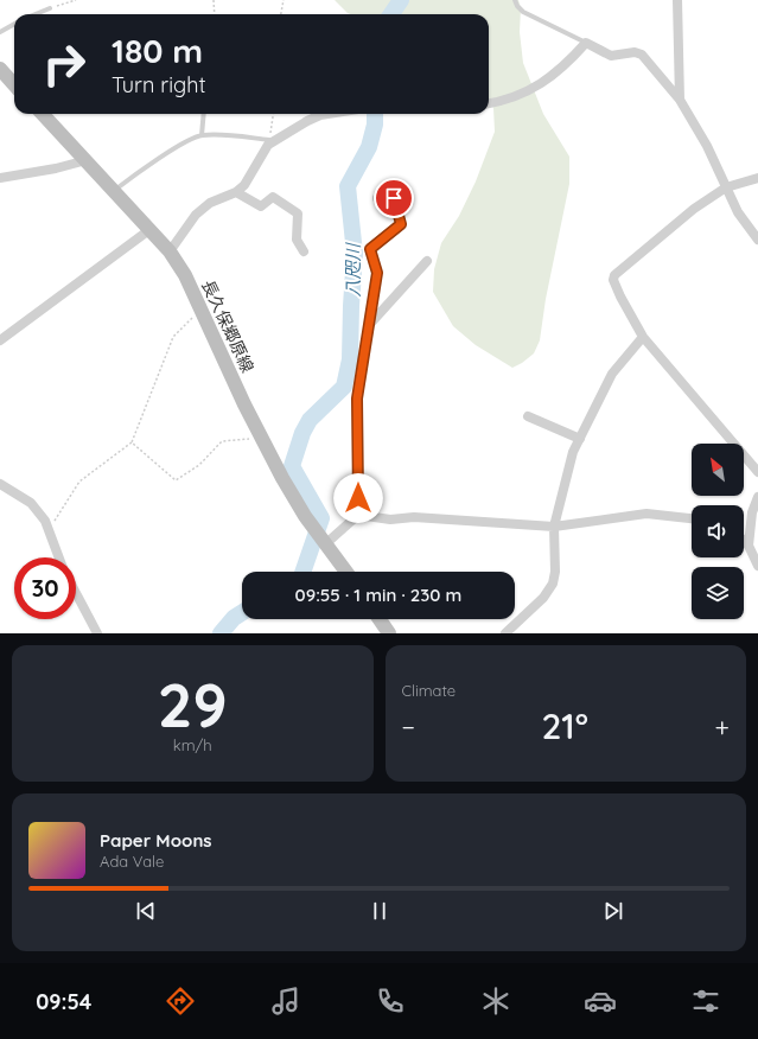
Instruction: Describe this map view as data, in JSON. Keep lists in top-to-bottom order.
{
  "streets": {
    "main road": ["長久保郷原線"]
  },
  "water": ["八咫川"],
  "north": "top left",
  "page": {
    "turn": ["180 m", "Turn right"],
    "limit": "30",
    "trip": "09:55 · 1 min · 230 m",
    "tile": [
      ["29", "km/h"],
      "Climate"
    ],
    "heat": ["−", "21°", "+"],
    "song": ["Paper Moons", "Ada Vale"],
    "tabs": "09:54"
  }
}
